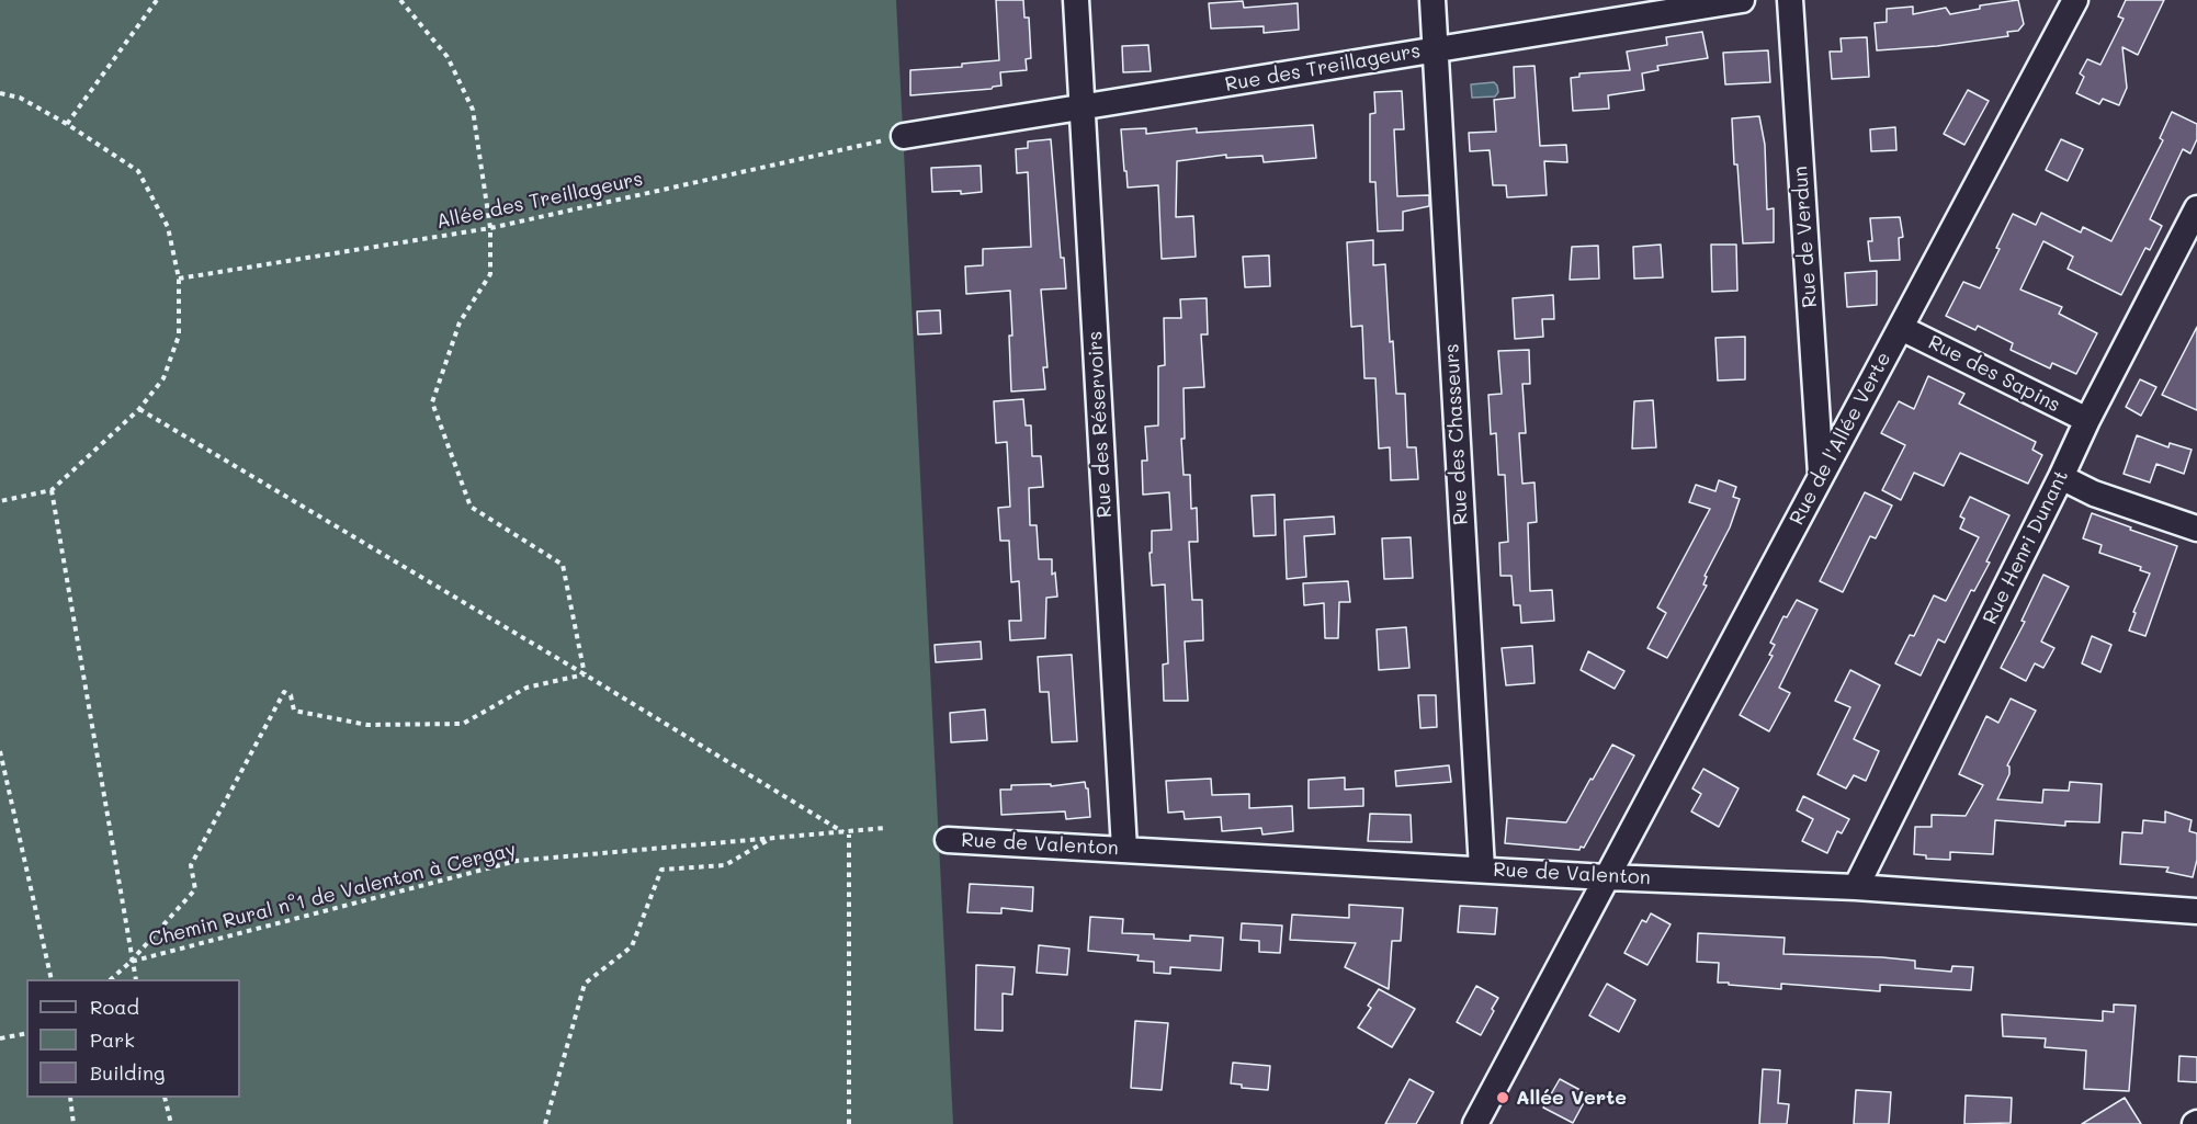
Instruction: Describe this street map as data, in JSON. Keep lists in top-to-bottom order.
{
  "streets": {
    "street": [
      "Rue des Treillageurs",
      "Rue de Verdun",
      "Rue des Sapins",
      "Rue des Réservoirs",
      "Rue des Chasseurs",
      "Rue de l'Allée Verte",
      "Rue Henri Dunant",
      "Rue de Valenton"
    ],
    "path": ["Allée des Treillageurs", "Chemin Rural n°1 de Valenton à Cergay"]
  },
  "crossings": [
    ["Rue des Treillageurs", "Allée des Treillageurs"],
    ["Rue des Treillageurs", "Rue des Réservoirs"],
    ["Rue des Treillageurs", "Rue des Chasseurs"],
    ["Rue de Verdun", "Rue de l'Allée Verte"],
    ["Rue des Sapins", "Rue de l'Allée Verte"],
    ["Rue des Sapins", "Rue Henri Dunant"],
    ["Rue des Réservoirs", "Rue de Valenton"],
    ["Rue des Chasseurs", "Rue de Valenton"],
    ["Rue de l'Allée Verte", "Rue de Valenton"],
    ["Rue Henri Dunant", "Rue de Valenton"]
  ],
  "places": ["Allée Verte"],
  "legend": ["Road", "Park", "Building"]
}
